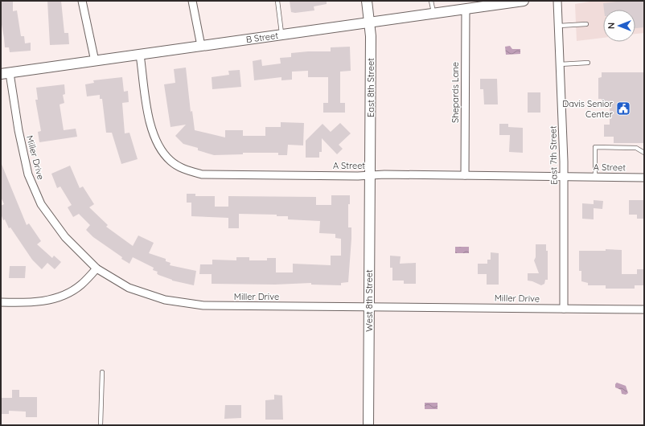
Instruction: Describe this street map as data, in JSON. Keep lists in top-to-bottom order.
{
  "streets": {
    "street": [
      "B Street",
      "East 8th Street",
      "Shepards Lane",
      "East 7th Street",
      "Miller Drive",
      "A Street",
      "West 8th Street"
    ]
  },
  "crossings": [
    ["B Street", "East 8th Street"],
    ["B Street", "Shepards Lane"],
    ["B Street", "Miller Drive"],
    ["B Street", "A Street"],
    ["East 8th Street", "A Street"],
    ["East 8th Street", "West 8th Street"],
    ["Shepards Lane", "A Street"],
    ["East 7th Street", "Miller Drive"],
    ["East 7th Street", "A Street"],
    ["Miller Drive", "West 8th Street"],
    ["A Street", "West 8th Street"]
  ],
  "places": {
    "public building": ["Davis Senior Center"]
  },
  "north": "left"
}
